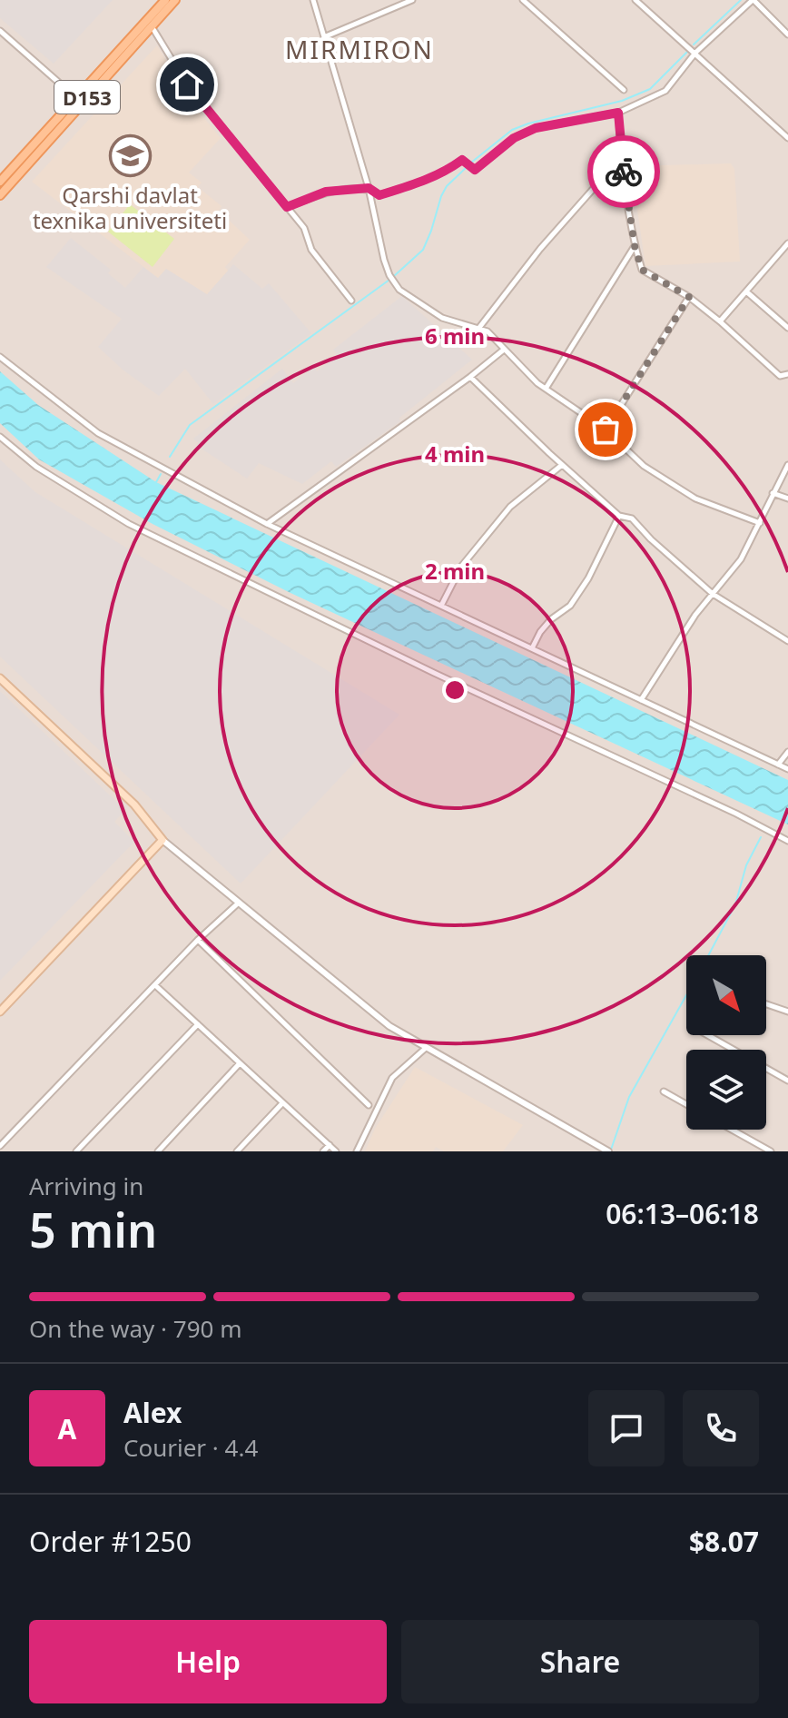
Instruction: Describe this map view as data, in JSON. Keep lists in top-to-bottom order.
{
  "streets": {
    "main road": ["D153"]
  },
  "districts": ["MIRMIRON"],
  "places": {
    "school or university": ["Qarshi davlat texnika universiteti"]
  },
  "north": "bottom right",
  "page": {
    "heading": ["5 min", "Arriving in", "06:13–06:18"],
    "panel": [
      "Alex",
      "Courier · 4.4",
      "Order #1250",
      "$8.07"
    ],
    "bar": "On the way · 790 m",
    "round": "A",
    "buttons": ["Help", "Share"]
  },
  "rings": ["6 min", "4 min", "2 min"]
}
